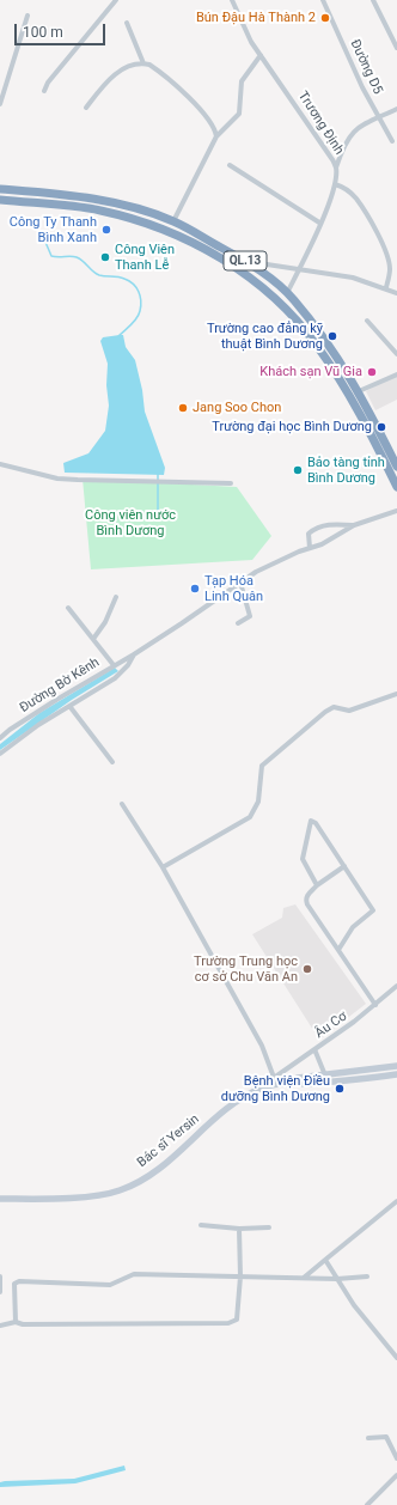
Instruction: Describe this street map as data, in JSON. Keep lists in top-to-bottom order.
{
  "streets": {
    "highway": ["QL.13"],
    "main road": ["Bác sĩ Yersin"],
    "street": [
      "Đường D5",
      "Trương Định",
      "Đường Bờ Kênh",
      "Âu Cơ"
    ]
  },
  "crossings": [
    ["Trương Định", "QL.13"],
    ["Âu Cơ", "Bác sĩ Yersin"]
  ],
  "parks": ["Công viên nước Bình Dương"],
  "places": [
    "Bún Đậu Hà Thành 2",
    "Công Ty Thanh Bình Xanh",
    "Công Viên Thanh Lễ",
    "Trường cao đẳng kỹ thuật Bình Dương",
    "Khách sạn Vũ Gia",
    "Jang Soo Chon",
    "Trường đại học Bình Dương",
    "Bảo tàng tỉnh Bình Dương",
    "Tạp Hóa Linh Quân",
    "Trường Trung học cơ sở Chu Văn An",
    "Bệnh viện Điều dưỡng Bình Dương"
  ],
  "scale_bar": "100 m"
}
